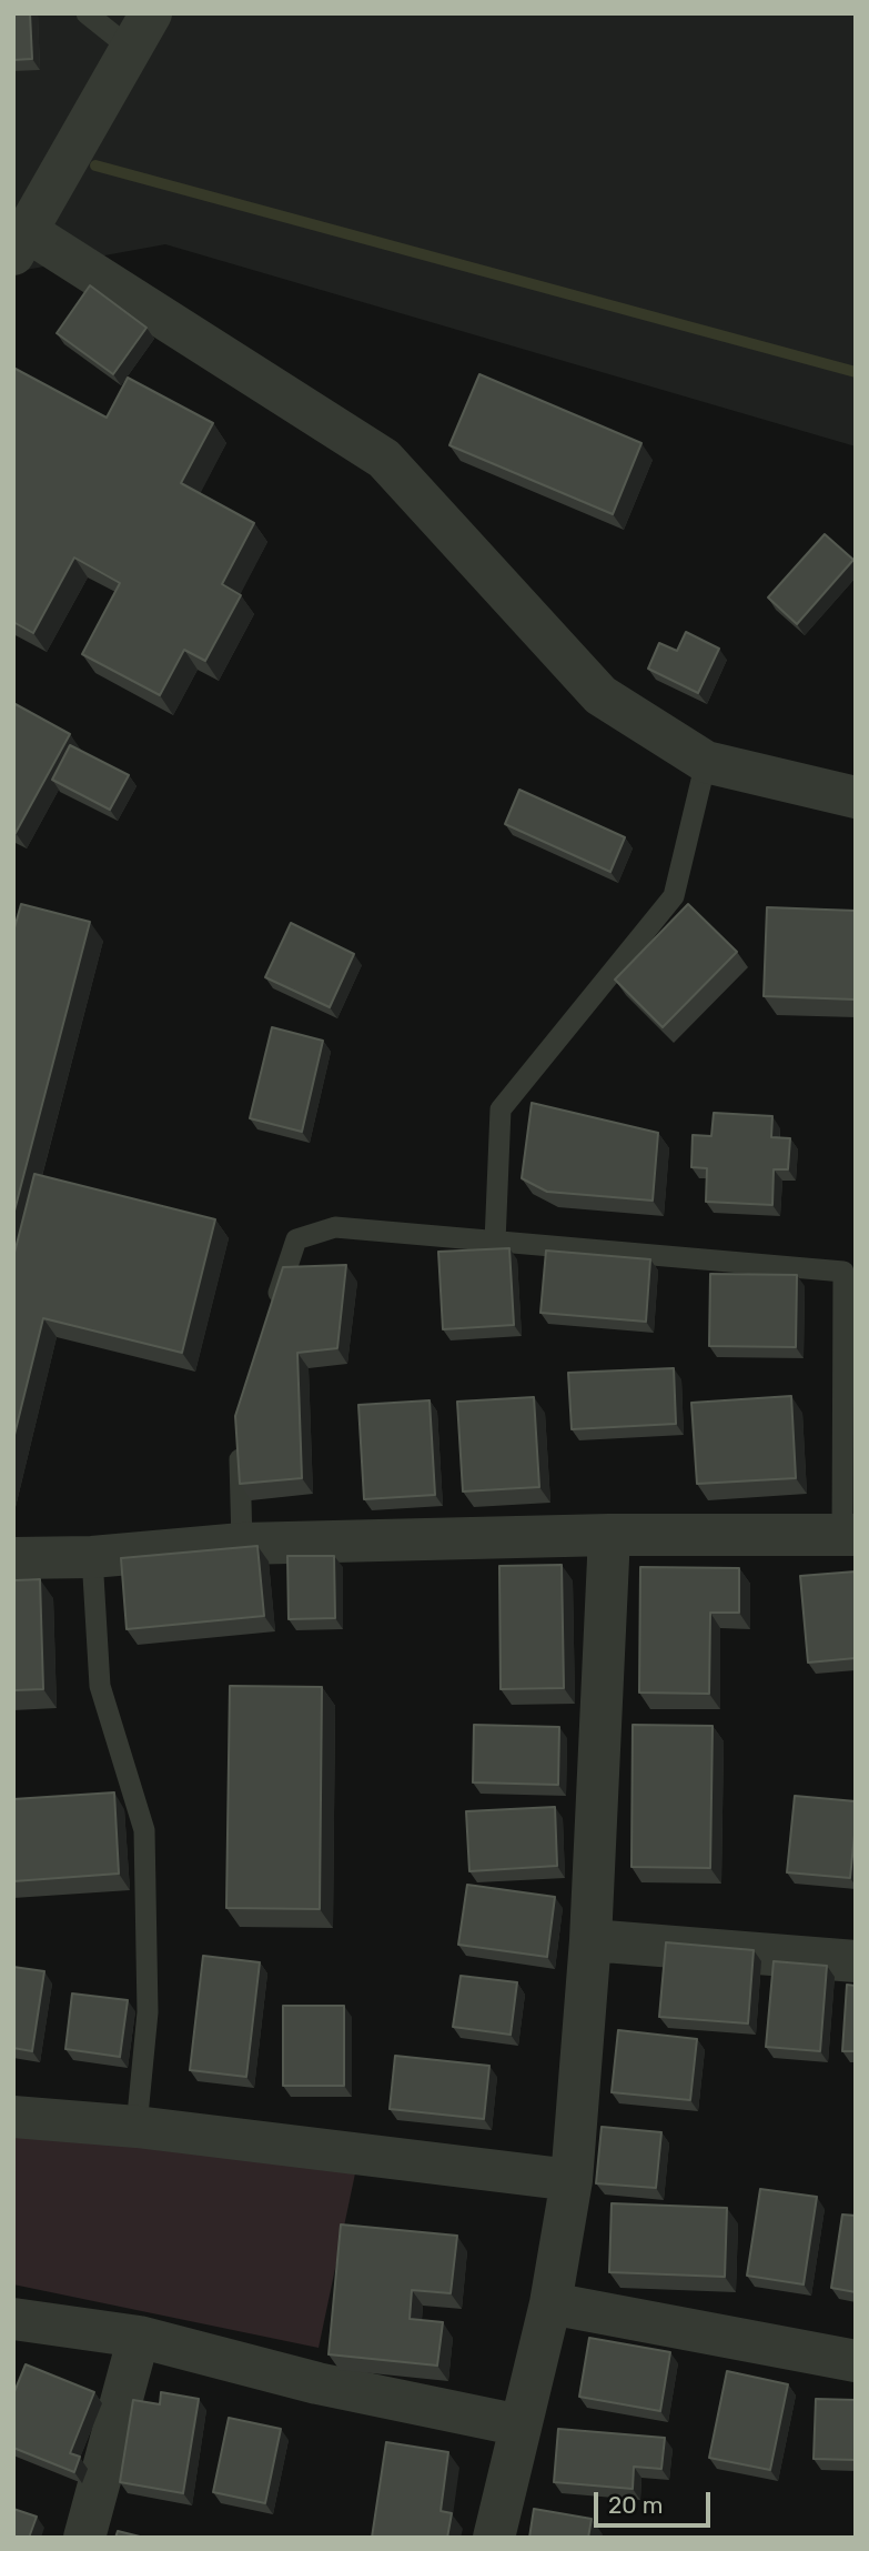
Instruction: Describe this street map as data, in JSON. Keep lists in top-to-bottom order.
{
  "scale_bar": "20 m"
}
